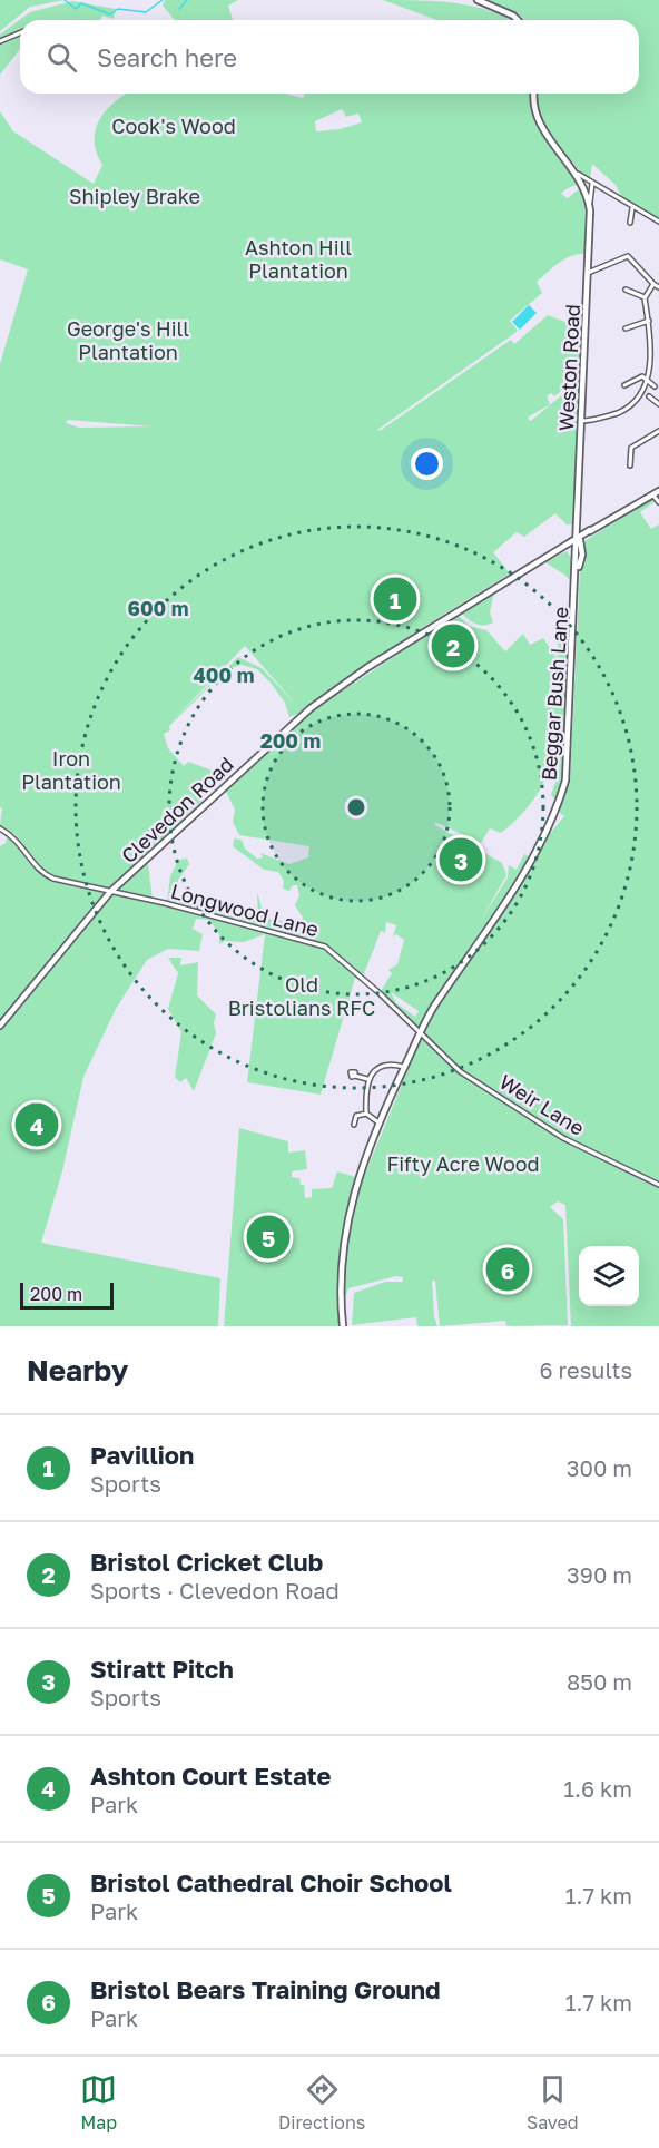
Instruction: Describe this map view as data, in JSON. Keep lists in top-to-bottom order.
{
  "streets": {
    "main road": ["Weston Road", "Beggar Bush Lane", "Clevedon Road"],
    "street": ["Longwood Lane", "Weir Lane"]
  },
  "crossings": [
    ["Weston Road", "Beggar Bush Lane"],
    ["Weston Road", "Clevedon Road"],
    ["Beggar Bush Lane", "Clevedon Road"],
    ["Beggar Bush Lane", "Longwood Lane"],
    ["Beggar Bush Lane", "Weir Lane"],
    ["Clevedon Road", "Longwood Lane"],
    ["Longwood Lane", "Weir Lane"]
  ],
  "parks": [
    "Cook's Wood",
    "Shipley Brake",
    "Ashton Hill Plantation",
    "George's Hill Plantation",
    "Iron Plantation",
    "Old Bristolians RFC",
    "Fifty Acre Wood"
  ],
  "scale_bar": "200 m",
  "page": {
    "search": "Search here",
    "pins": [
      "1",
      "2",
      "3",
      "4",
      "5",
      "6"
    ],
    "scale": "200 m",
    "heading": ["Nearby", "6 results"],
    "list": [
      {
        "mark": "1",
        "name": "Pavillion",
        "note": "Sports",
        "value": "300 m"
      },
      {
        "mark": "2",
        "name": "Bristol Cricket Club",
        "note": "Sports · Clevedon Road",
        "value": "390 m"
      },
      {
        "mark": "3",
        "name": "Stiratt Pitch",
        "note": "Sports",
        "value": "850 m"
      },
      {
        "mark": "4",
        "name": "Ashton Court Estate",
        "note": "Park",
        "value": "1.6 km"
      },
      {
        "mark": "5",
        "name": "Bristol Cathedral Choir School",
        "note": "Park",
        "value": "1.7 km"
      },
      {
        "mark": "6",
        "name": "Bristol Bears Training Ground",
        "note": "Park",
        "value": "1.7 km"
      }
    ],
    "nav": ["Map", "Directions", "Saved"]
  },
  "rings": ["600 m", "400 m", "200 m"]
}
